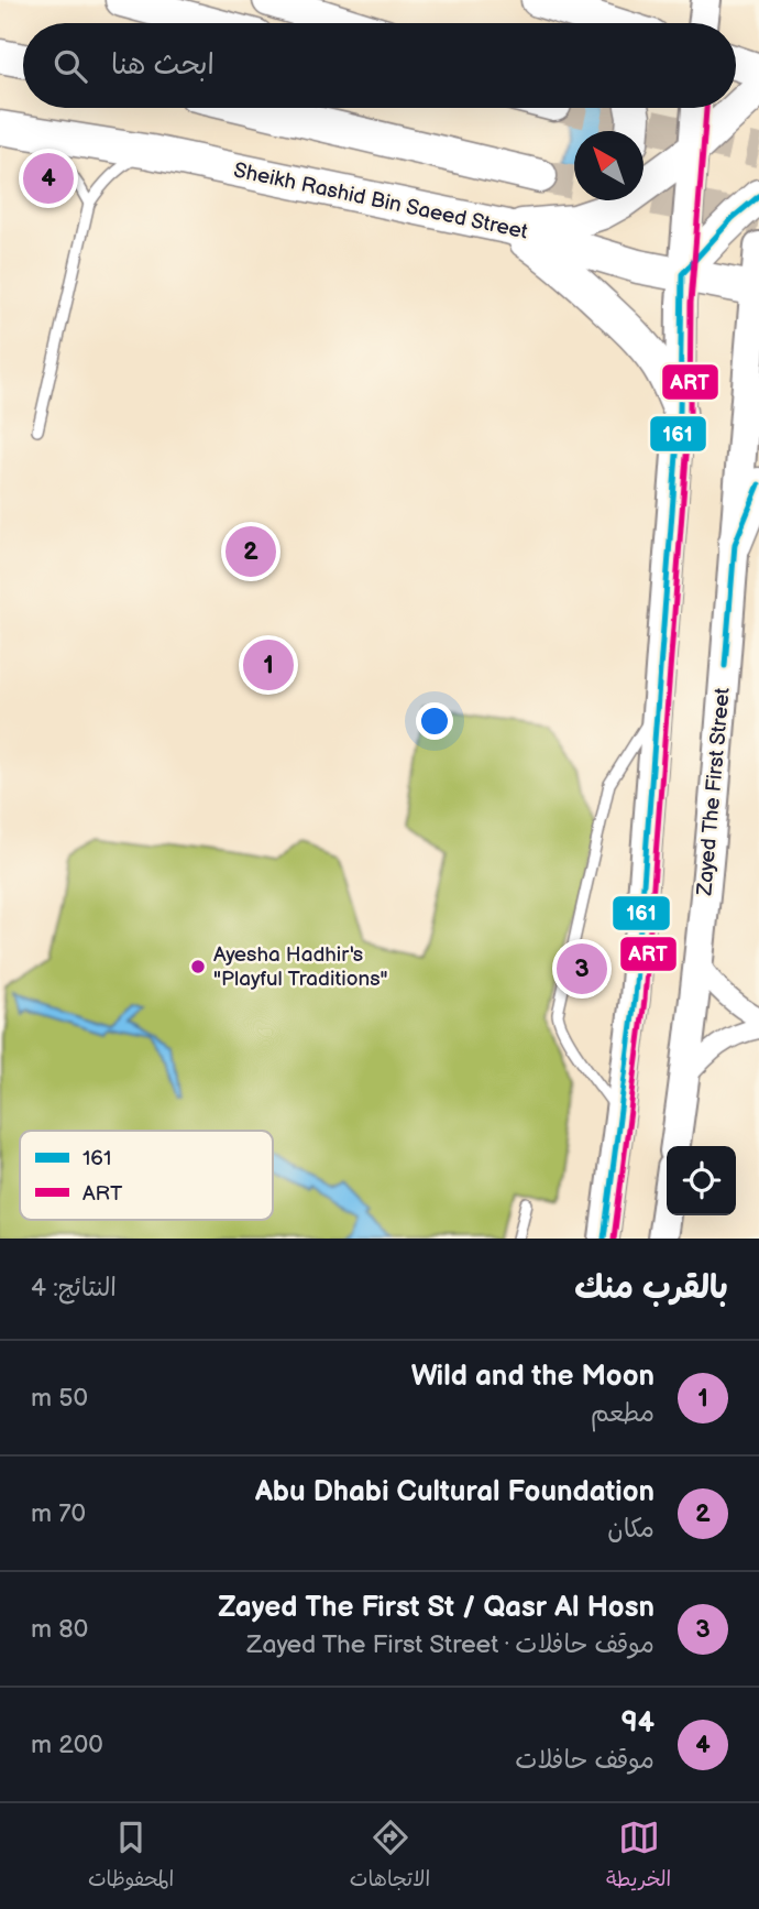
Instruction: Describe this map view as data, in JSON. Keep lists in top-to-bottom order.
{
  "streets": {
    "main road": ["Sheikh Rashid Bin Saeed Street", "Zayed The First Street"]
  },
  "crossings": [
    ["Sheikh Rashid Bin Saeed Street", "Zayed The First Street"]
  ],
  "places": ["Ayesha Hadhir's \"Playful Traditions\""],
  "lines": ["transit line ART", "transit line 161"],
  "legend": ["161", "ART"],
  "north": "top left",
  "page": {
    "search": "ابحث هنا",
    "pins": [
      "4",
      "2",
      "1",
      "3"
    ],
    "heading": ["بالقرب منك", "النتائج: 4"],
    "list": [
      {
        "mark": "1",
        "name": "Wild and the Moon",
        "note": "مطعم",
        "value": "50 m"
      },
      {
        "mark": "2",
        "name": "Abu Dhabi Cultural Foundation",
        "note": "مكان",
        "value": "70 m"
      },
      {
        "mark": "3",
        "name": "Zayed The First St / Qasr Al Hosn",
        "note": "موقف حافلات · Zayed The First Street",
        "value": "80 m"
      },
      {
        "mark": "4",
        "name": "94",
        "note": "موقف حافلات",
        "value": "200 m"
      }
    ],
    "nav": ["الخريطة", "الاتجاهات", "المحفوظات"]
  }
}
